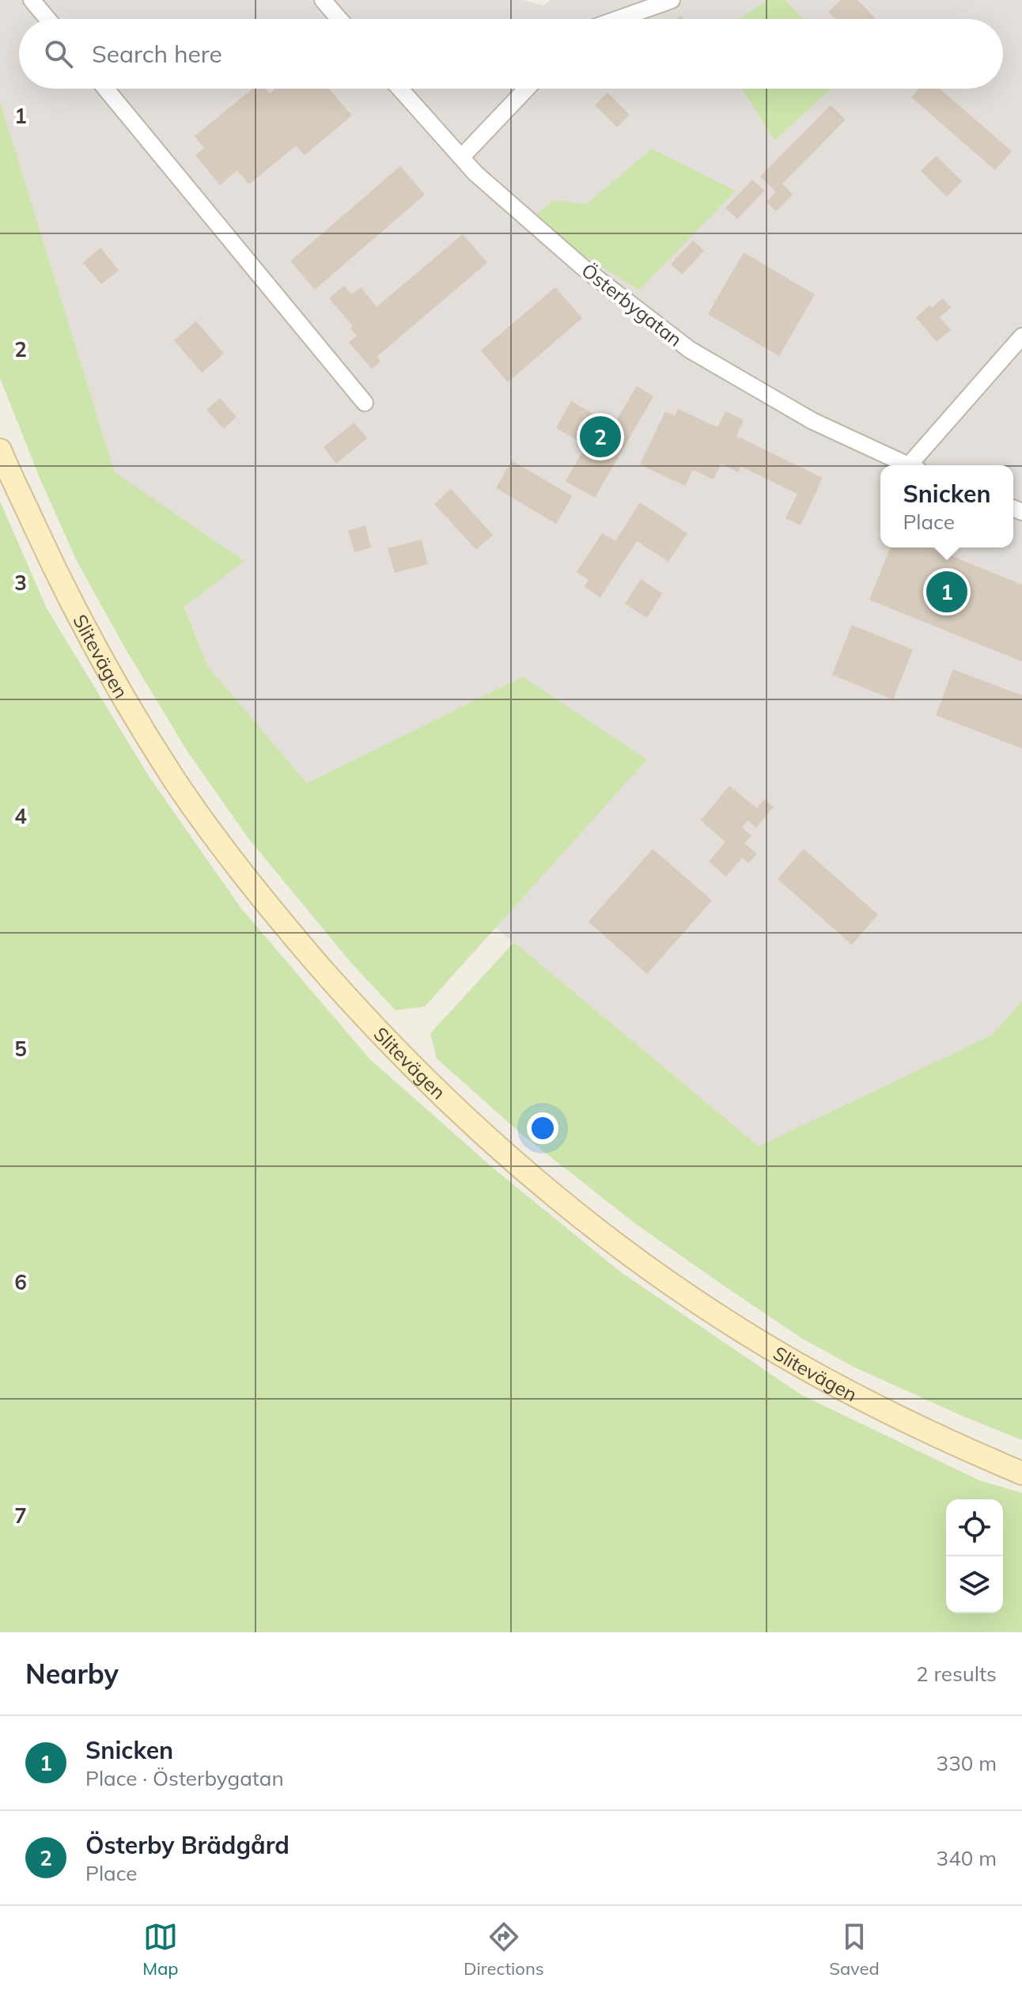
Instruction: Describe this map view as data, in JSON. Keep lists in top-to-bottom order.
{
  "streets": {
    "main road": ["Slitevägen"],
    "street": ["Österbygatan"]
  },
  "page": {
    "search": "Search here",
    "pins": ["2", "1"],
    "popup": ["Snicken", "Place"],
    "heading": ["Nearby", "2 results"],
    "list": [
      {
        "mark": "1",
        "name": "Snicken",
        "note": "Place · Österbygatan",
        "value": "330 m"
      },
      {
        "mark": "2",
        "name": "Österby Brädgård",
        "note": "Place",
        "value": "340 m"
      }
    ],
    "nav": ["Map", "Directions", "Saved"]
  },
  "grid": {
    "rows": [
      "1",
      "2",
      "3",
      "4",
      "5",
      "6",
      "7"
    ]
  }
}
